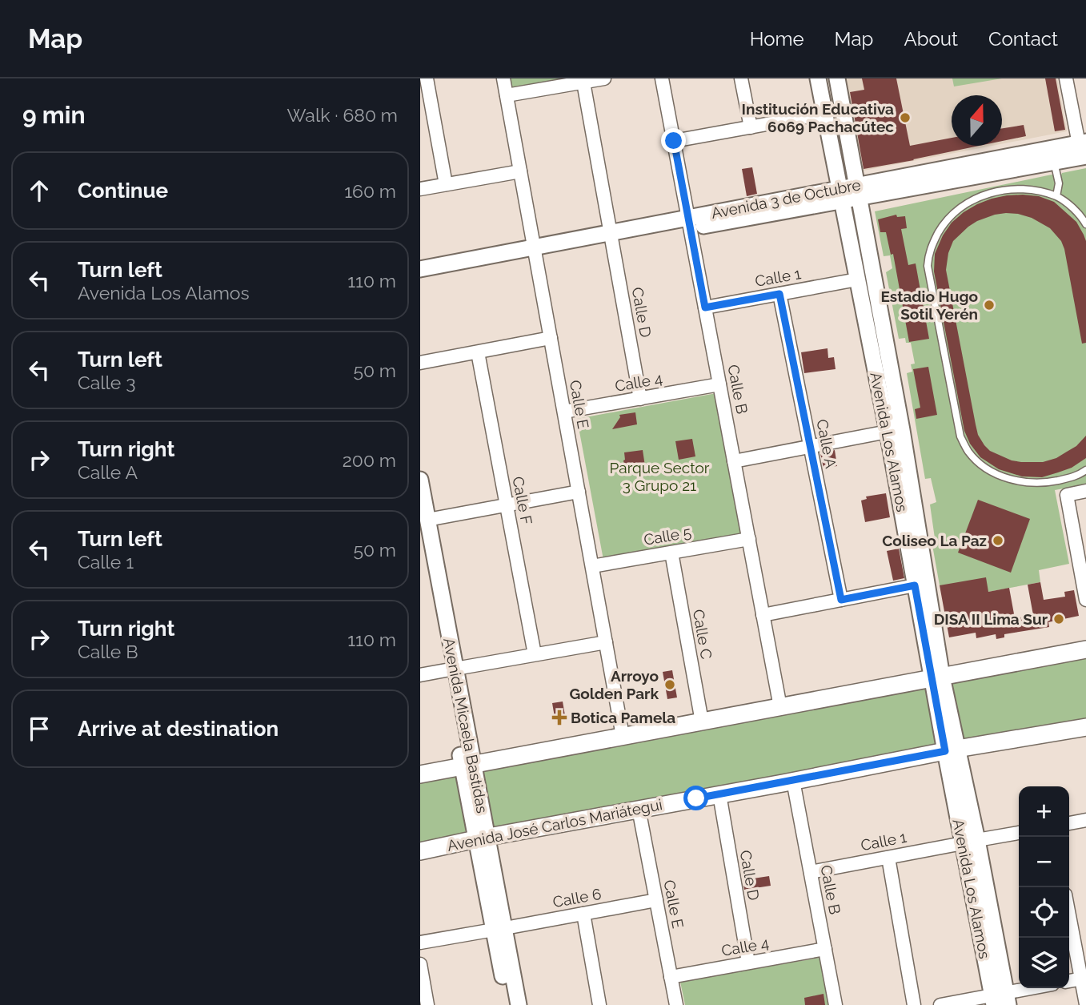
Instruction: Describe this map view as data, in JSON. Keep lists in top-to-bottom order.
{
  "streets": {
    "main road": ["Avenida José Carlos Mariátegui"],
    "street": [
      "Avenida 3 de Octubre",
      "Calle 1",
      "Calle D",
      "Calle 4",
      "Calle B",
      "Calle E",
      "Avenida Los Alamos",
      "Calle A",
      "Calle F",
      "Calle 5",
      "Calle C",
      "Avenida Micaela Bastidas",
      "Calle 6"
    ]
  },
  "crossings": [
    ["Avenida 3 de Octubre", "Calle D"],
    ["Avenida 3 de Octubre", "Calle B"],
    ["Avenida 3 de Octubre", "Calle E"],
    ["Avenida 3 de Octubre", "Avenida Los Alamos"],
    ["Calle 1", "Calle B"],
    ["Calle 1", "Avenida Los Alamos"],
    ["Calle 1", "Calle A"],
    ["Calle D", "Calle 4"],
    ["Calle D", "Avenida José Carlos Mariátegui"],
    ["Calle 4", "Calle B"],
    ["Calle 4", "Calle E"],
    ["Calle B", "Calle 5"],
    ["Calle B", "Avenida José Carlos Mariátegui"],
    ["Calle E", "Calle 5"],
    ["Calle E", "Avenida José Carlos Mariátegui"],
    ["Calle E", "Calle 6"],
    ["Avenida Los Alamos", "Avenida José Carlos Mariátegui"],
    ["Calle 5", "Calle C"],
    ["Avenida Micaela Bastidas", "Avenida José Carlos Mariátegui"],
    ["Avenida Micaela Bastidas", "Calle 6"]
  ],
  "parks": ["Parque Sector 3 Grupo 21"],
  "places": {
    "other": [
      "Institución Educativa 6069 Pachacútec",
      "Estadio Hugo Sotil Yerén",
      "Coliseo La Paz",
      "DISA II Lima Sur",
      "Arroyo Golden Park"
    ],
    "health": ["Botica Pamela"]
  },
  "north": "top",
  "page": {
    "header": "Map",
    "nav": [
      "Home",
      "Map",
      "About",
      "Contact"
    ],
    "heading": ["9 min", "Walk · 680 m"],
    "list": [
      ["Continue", "160 m"],
      ["Turn left", "Avenida Los Alamos", "110 m"],
      ["Turn left", "Calle 3", "50 m"],
      ["Turn right", "Calle A", "200 m"],
      ["Turn left", "Calle 1", "50 m"],
      ["Turn right", "Calle B", "110 m"],
      "Arrive at destination"
    ],
    "map_buttons": ["+", "−"]
  }
}
